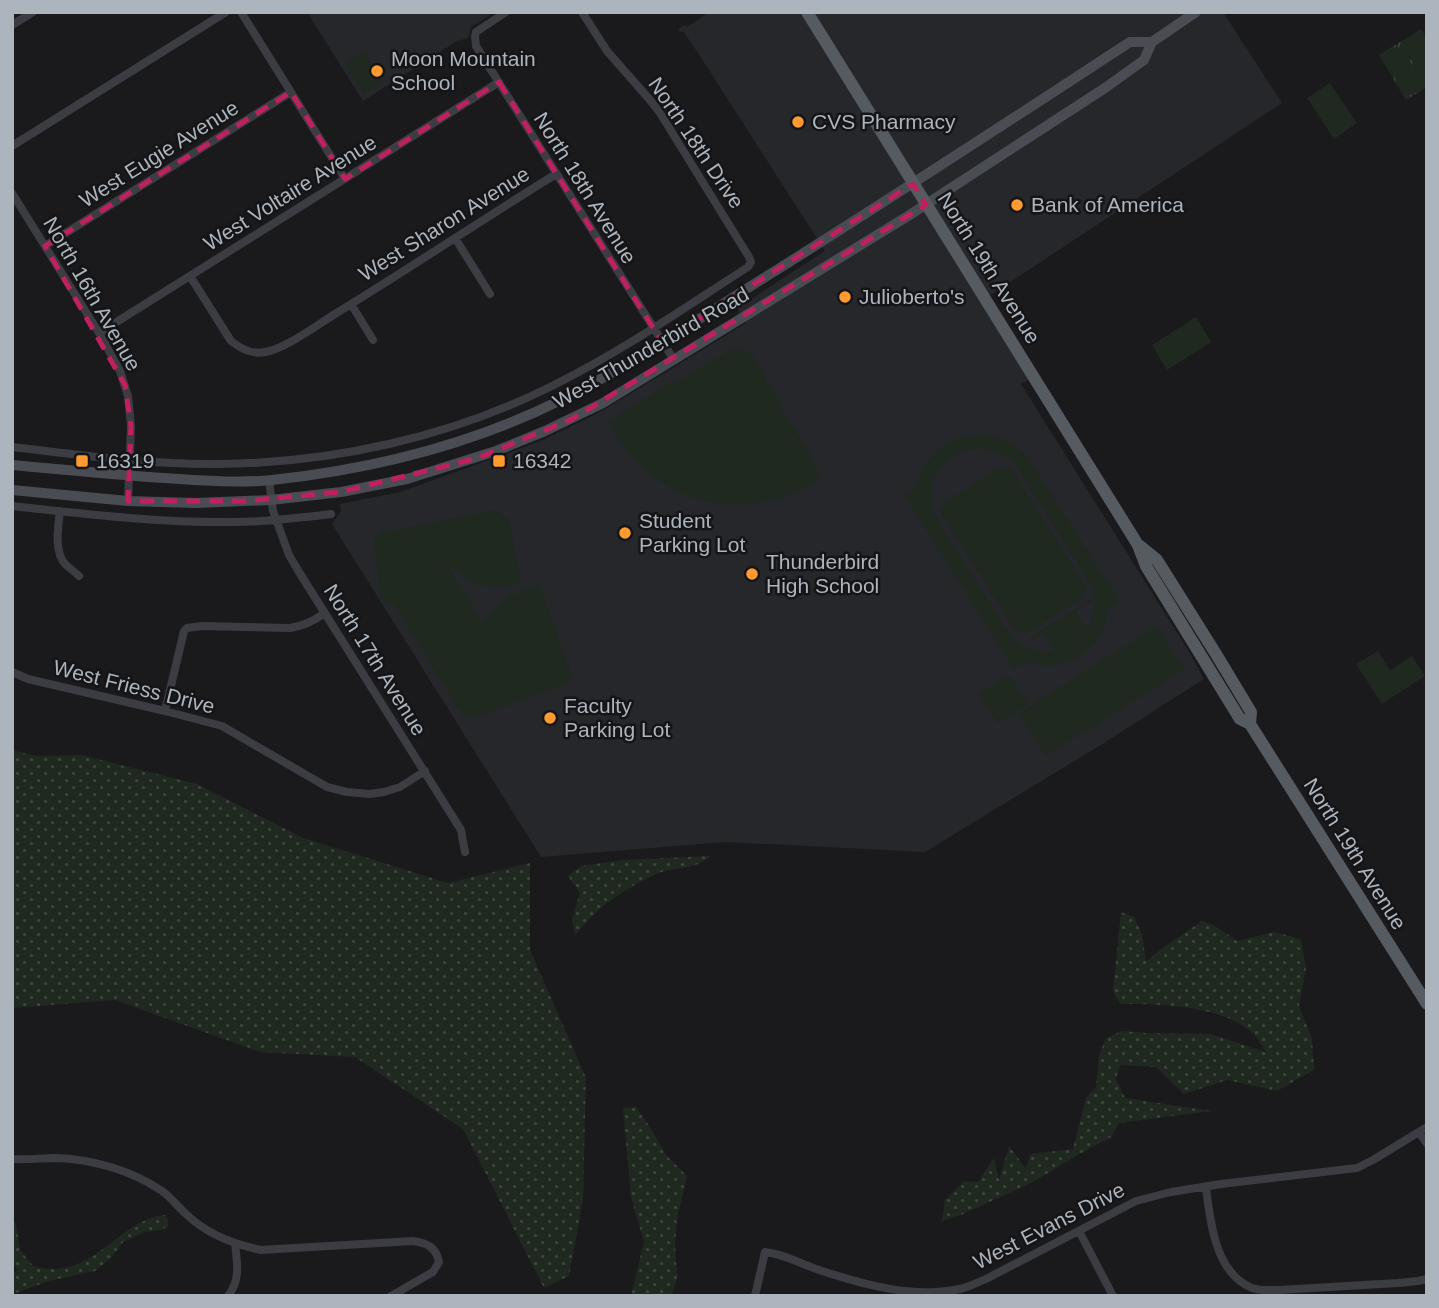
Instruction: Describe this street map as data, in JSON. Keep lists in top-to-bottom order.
{
  "streets": {
    "main road": ["North 19th Avenue", "West Thunderbird Road"],
    "street": [
      "North 18th Drive",
      "West Eugie Avenue",
      "North 18th Avenue",
      "West Voltaire Avenue",
      "West Sharon Avenue",
      "North 16th Avenue",
      "North 17th Avenue",
      "West Friess Drive",
      "West Evans Drive"
    ]
  },
  "crossings": [
    ["North 18th Drive", "West Thunderbird Road"],
    ["West Eugie Avenue", "North 16th Avenue"],
    ["North 18th Avenue", "West Voltaire Avenue"],
    ["North 18th Avenue", "West Sharon Avenue"],
    ["North 18th Avenue", "West Thunderbird Road"],
    ["West Voltaire Avenue", "West Sharon Avenue"],
    ["West Voltaire Avenue", "North 16th Avenue"],
    ["North 19th Avenue", "West Thunderbird Road"],
    ["North 16th Avenue", "West Thunderbird Road"],
    ["West Thunderbird Road", "North 17th Avenue"],
    ["North 17th Avenue", "West Friess Drive"]
  ],
  "places": {
    "other": [
      "Moon Mountain School",
      "CVS Pharmacy",
      "Bank of America",
      "Julioberto's",
      "Student Parking Lot",
      "Thunderbird High School",
      "Faculty Parking Lot"
    ],
    "transit": ["16319", "16342"]
  }
}
